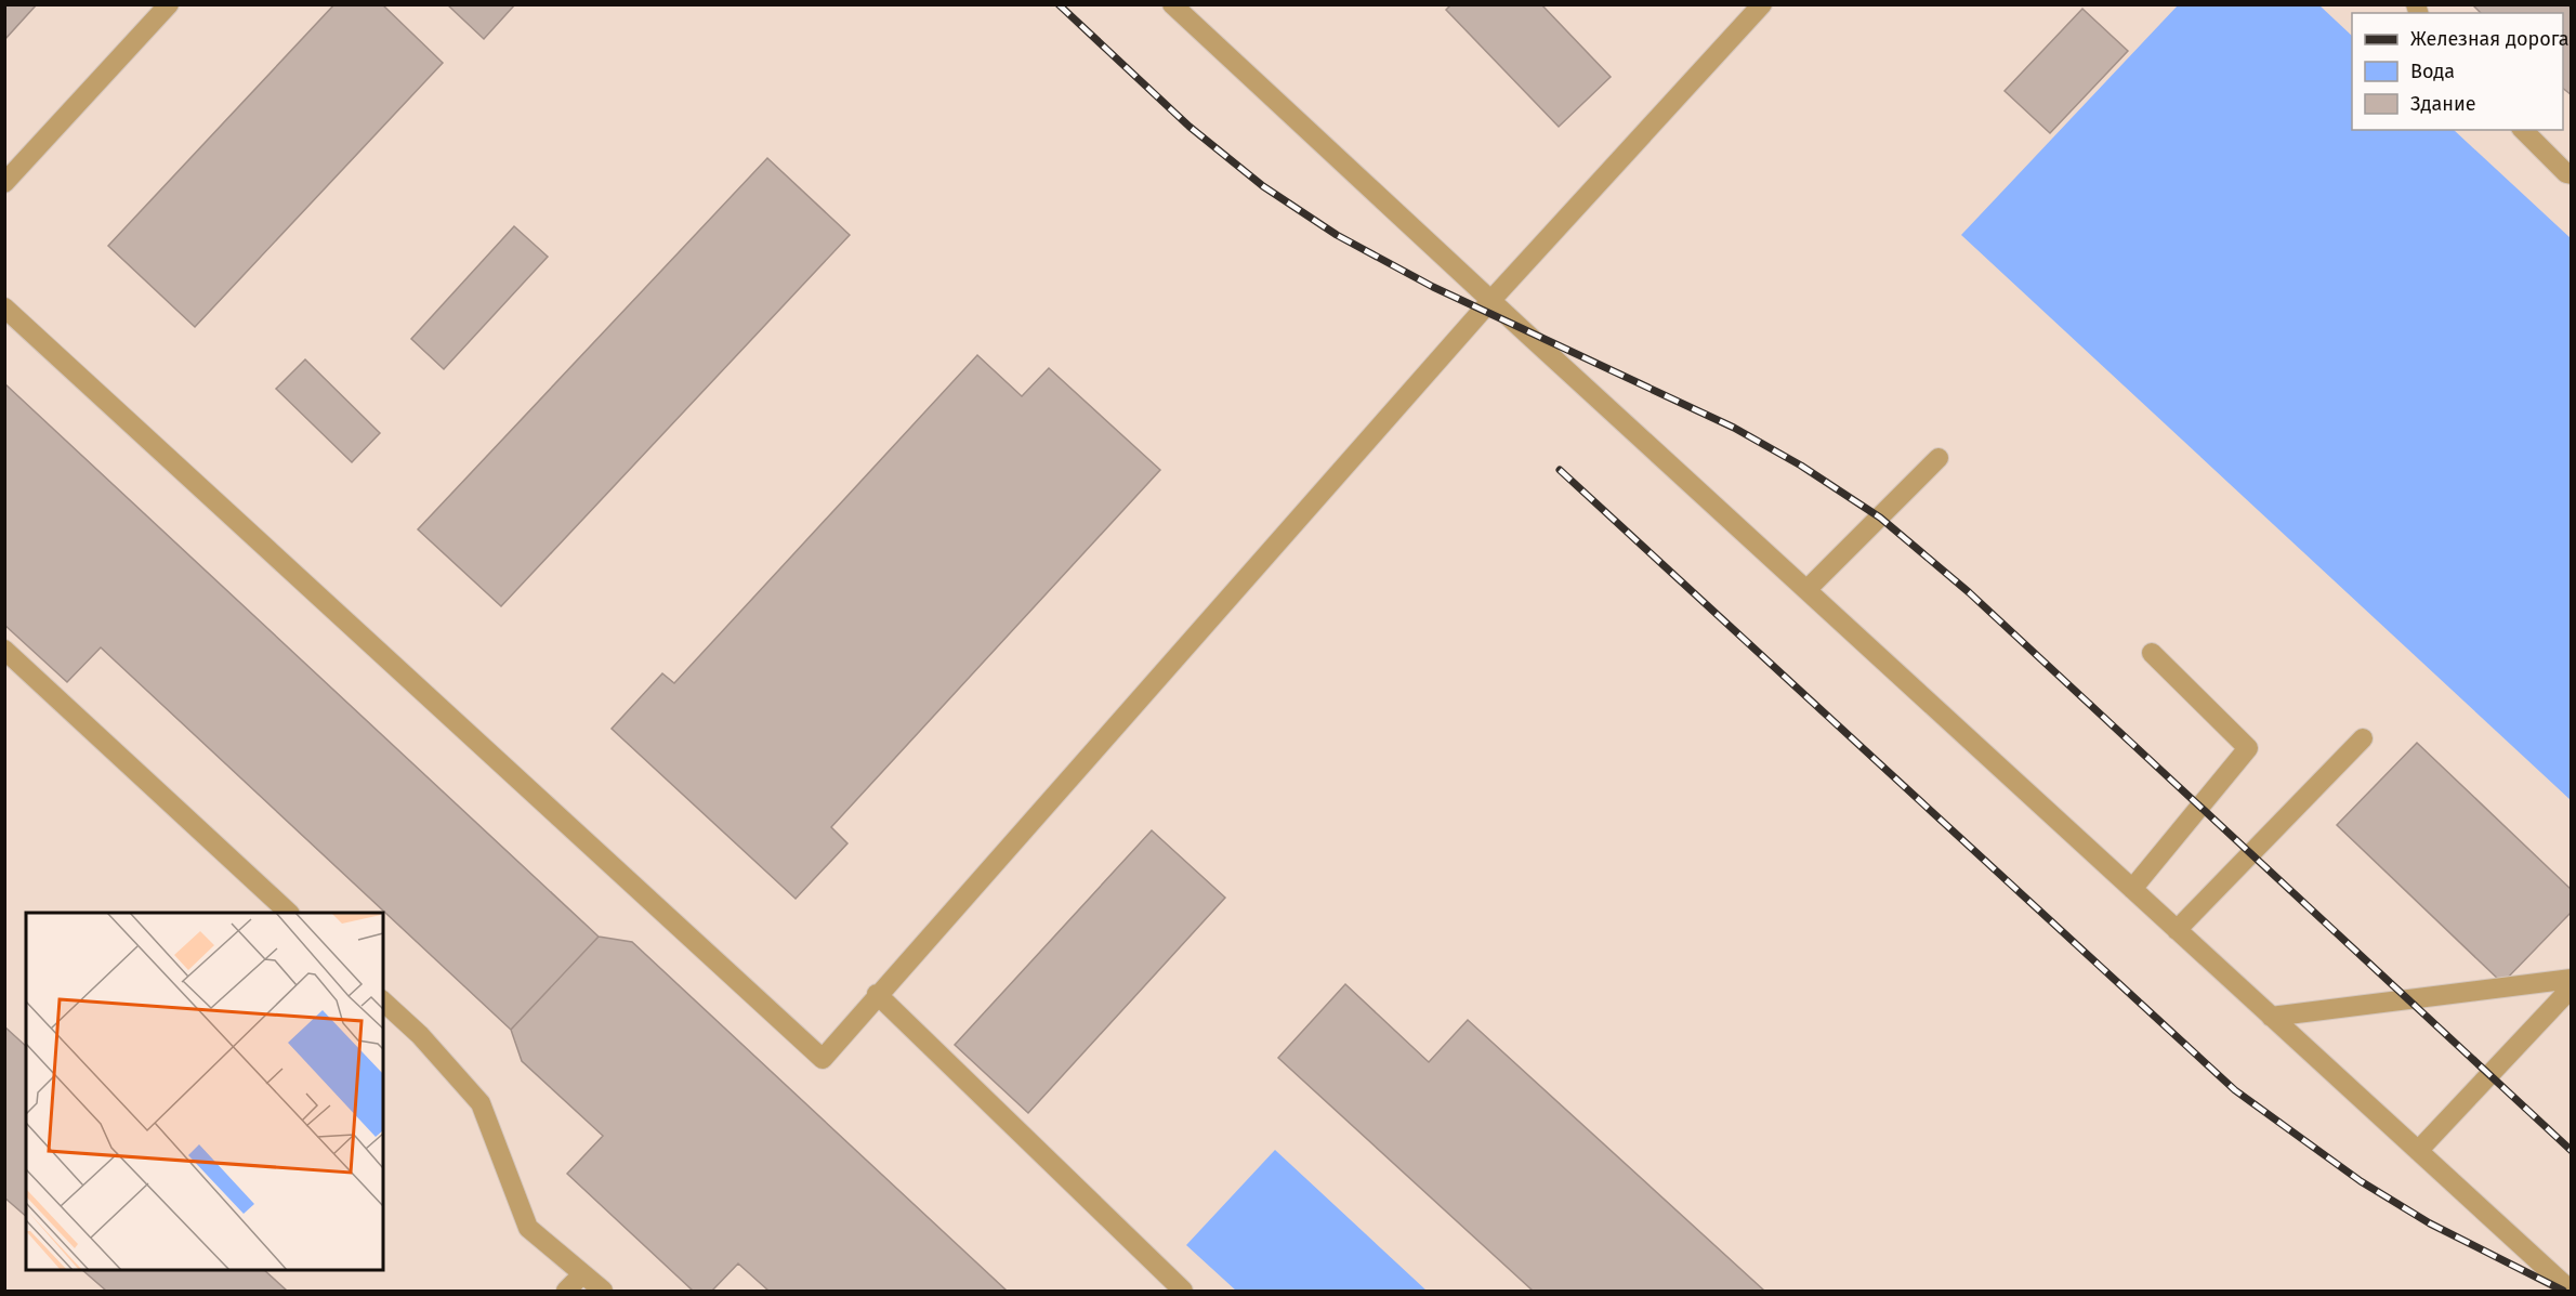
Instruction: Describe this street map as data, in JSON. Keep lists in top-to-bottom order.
{
  "legend": ["Железная дорога", "Вода", "Здание"]
}
